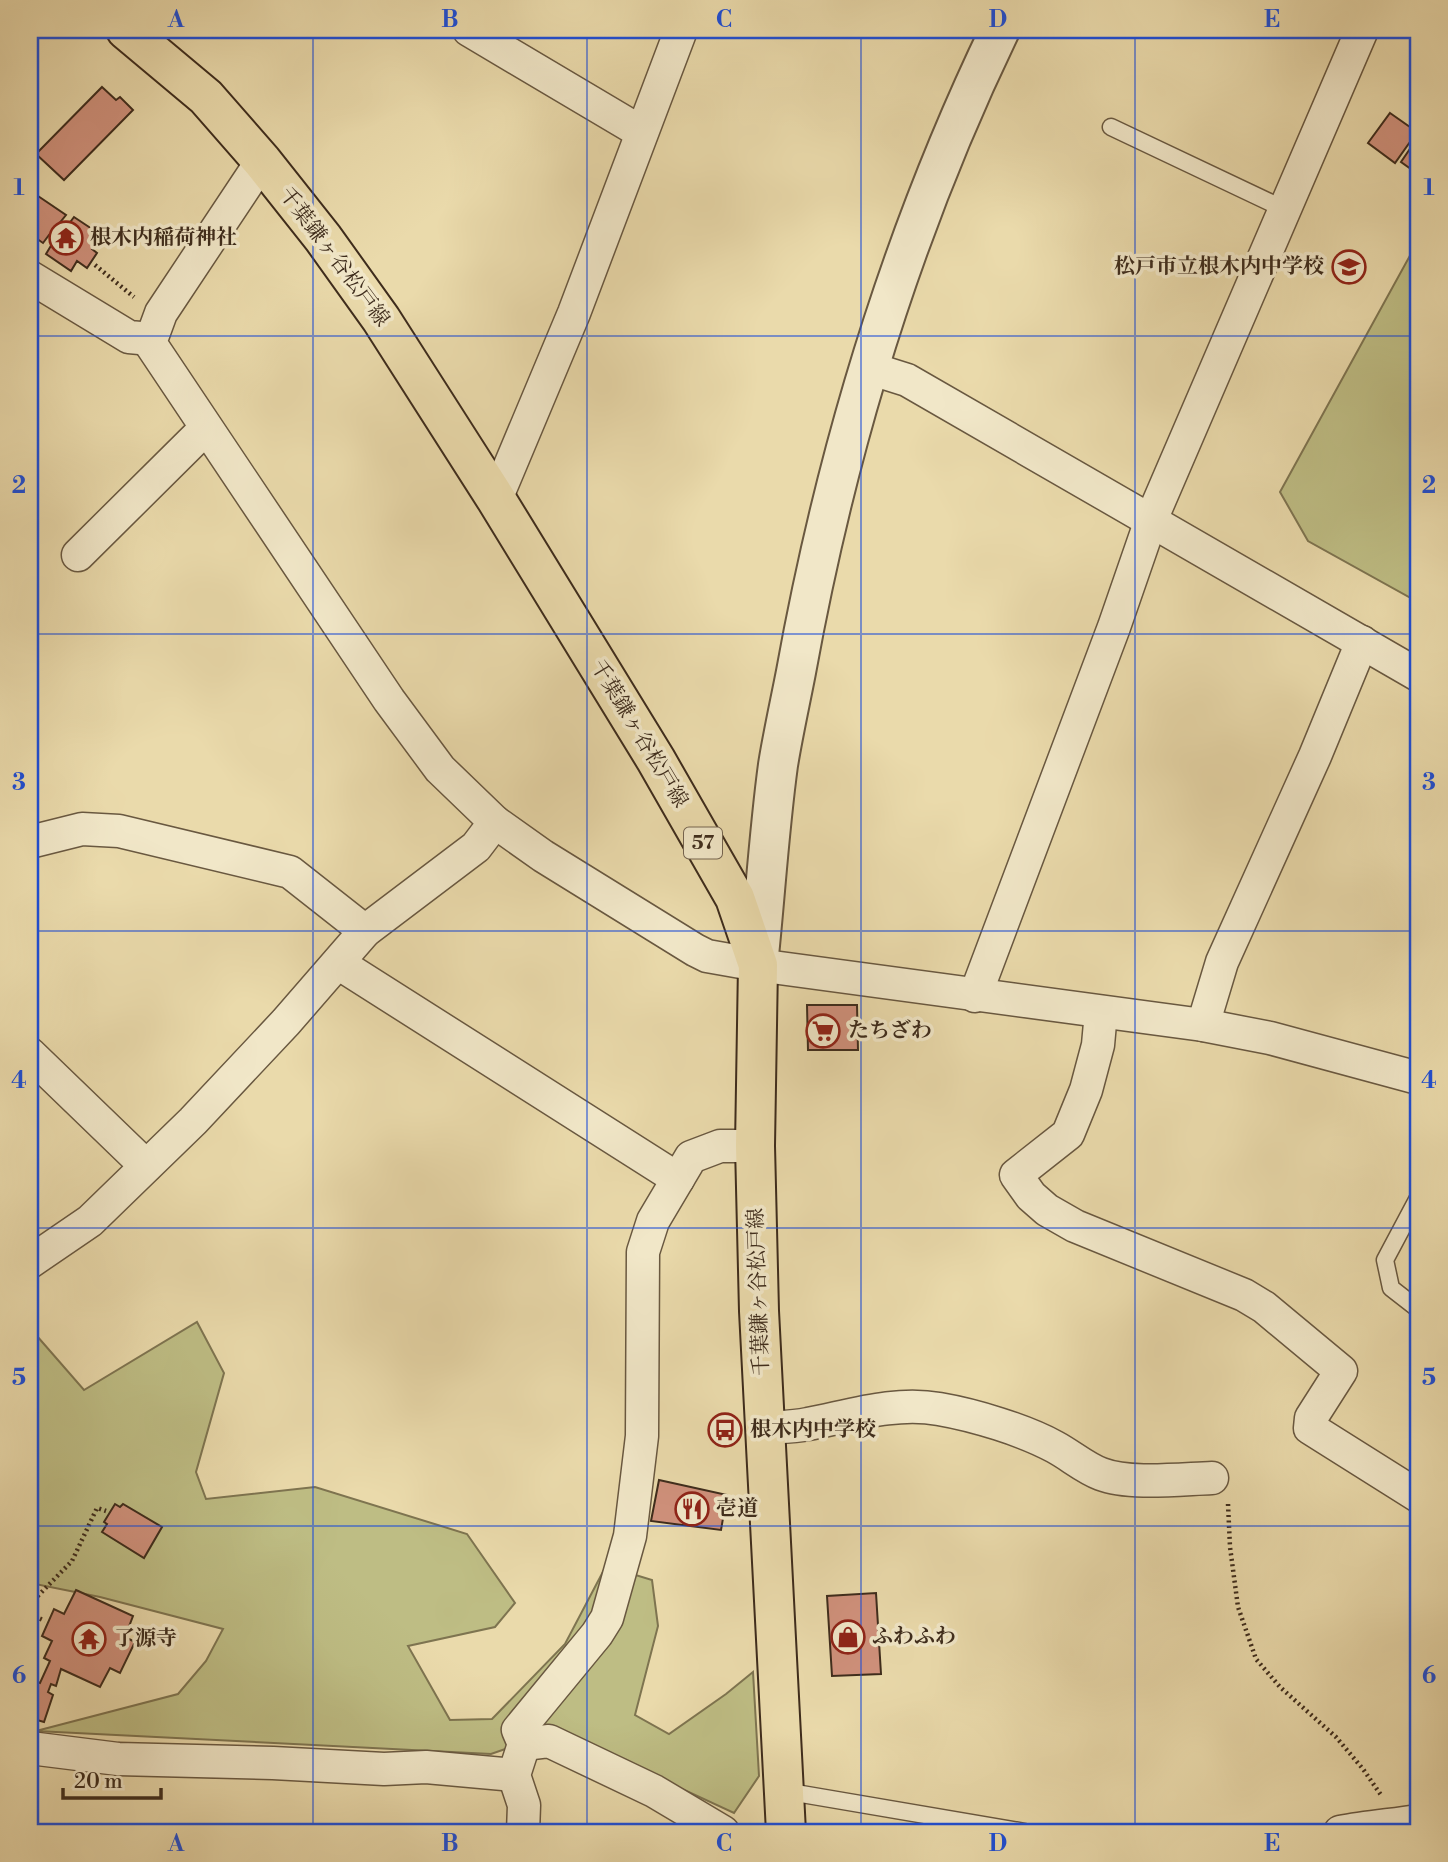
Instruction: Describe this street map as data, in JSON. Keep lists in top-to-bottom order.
{
  "streets": {
    "main road": ["千葉鎌ヶ谷松戸線", "57"]
  },
  "places": {
    "temple": ["根木内稲荷神社", "了源寺"],
    "school or university": ["松戸市立根木内中学校"],
    "supermarket": ["たちざわ"],
    "bus stop": ["根木内中学校"],
    "restaurant": ["壱道"],
    "shop": ["ふわふわ"]
  },
  "scale_bar": "20 m",
  "grid": {
    "columns": [
      "A",
      "B",
      "C",
      "D",
      "E"
    ],
    "rows": [
      "1",
      "2",
      "3",
      "4",
      "5",
      "6"
    ]
  }
}
